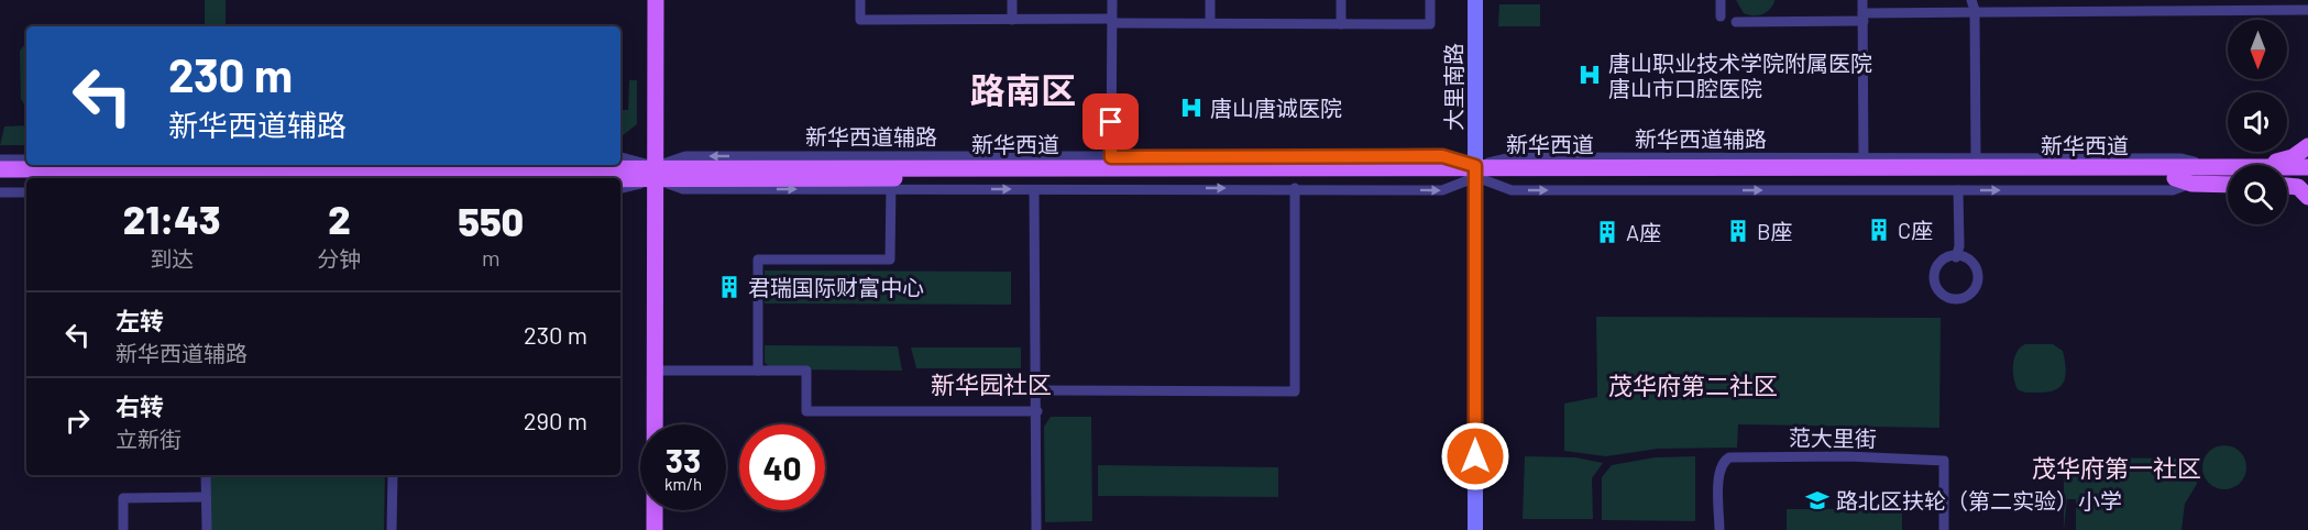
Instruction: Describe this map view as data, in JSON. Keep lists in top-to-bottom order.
{
  "streets": {
    "main road": ["新华西道"],
    "street": ["大里南路", "新华西道辅路", "范大里街"]
  },
  "crossings": [
    ["大里南路", "新华西道辅路"],
    ["大里南路", "新华西道"],
    ["新华西道辅路", "新华西道"]
  ],
  "districts": [
    "路南区",
    "新华园社区",
    "茂华府第二社区",
    "茂华府第一社区"
  ],
  "places": {
    "hospital": ["唐山职业技术学院附属医院 唐山市口腔医院", "唐山唐诚医院"],
    "building": [
      "C座",
      "B座",
      "A座",
      "君瑞国际财富中心"
    ],
    "school or university": ["路北区扶轮（第二实验）小学"]
  },
  "north": "bottom",
  "page": {
    "turn": ["230 m", "新华西道辅路"],
    "eta": [
      "21:43",
      "到达",
      "2",
      "分钟",
      "550",
      "m"
    ],
    "list": [
      {
        "name": "左转",
        "note": "新华西道辅路",
        "value": "230 m"
      },
      {
        "name": "右转",
        "note": "立新街",
        "value": "290 m"
      }
    ],
    "speed": "33 km/h",
    "limit": "40"
  }
}
